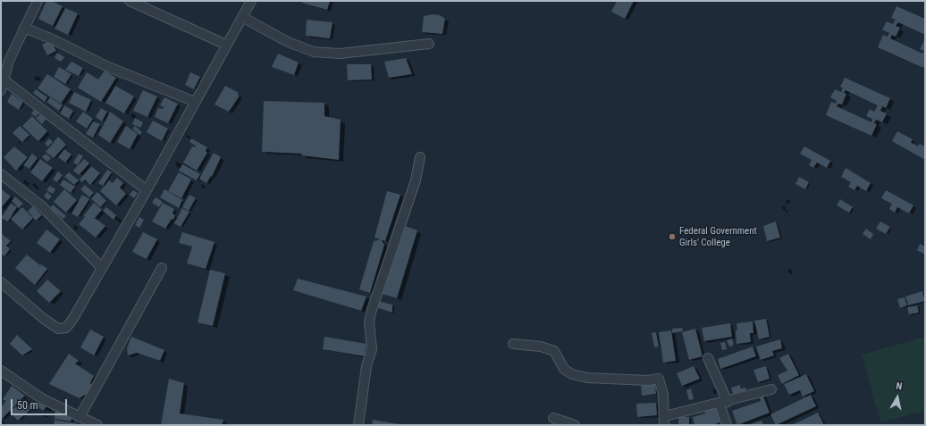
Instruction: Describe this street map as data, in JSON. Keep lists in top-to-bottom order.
{
  "places": ["Federal Government Girls' College"],
  "scale_bar": "50 m",
  "north": "top"
}
